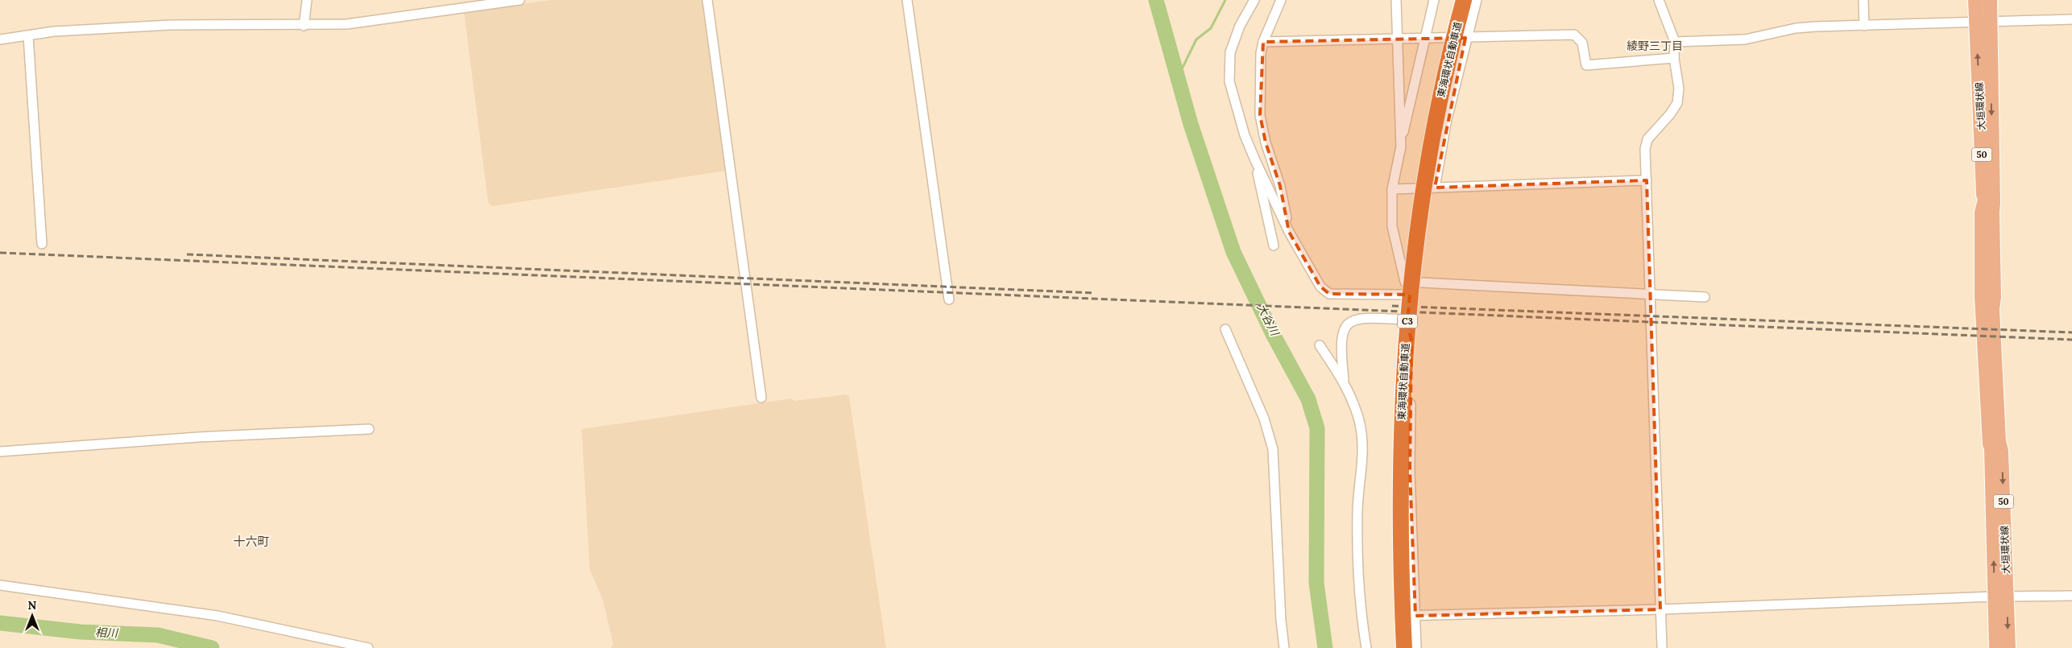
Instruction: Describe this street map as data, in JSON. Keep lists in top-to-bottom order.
{
  "streets": {
    "highway": ["東海環状自動車道", "C3"],
    "main road": ["大垣環状線", "50"]
  },
  "districts": ["綾野三丁目", "十六町"],
  "water": ["大谷川", "相川"],
  "north": "top"
}
